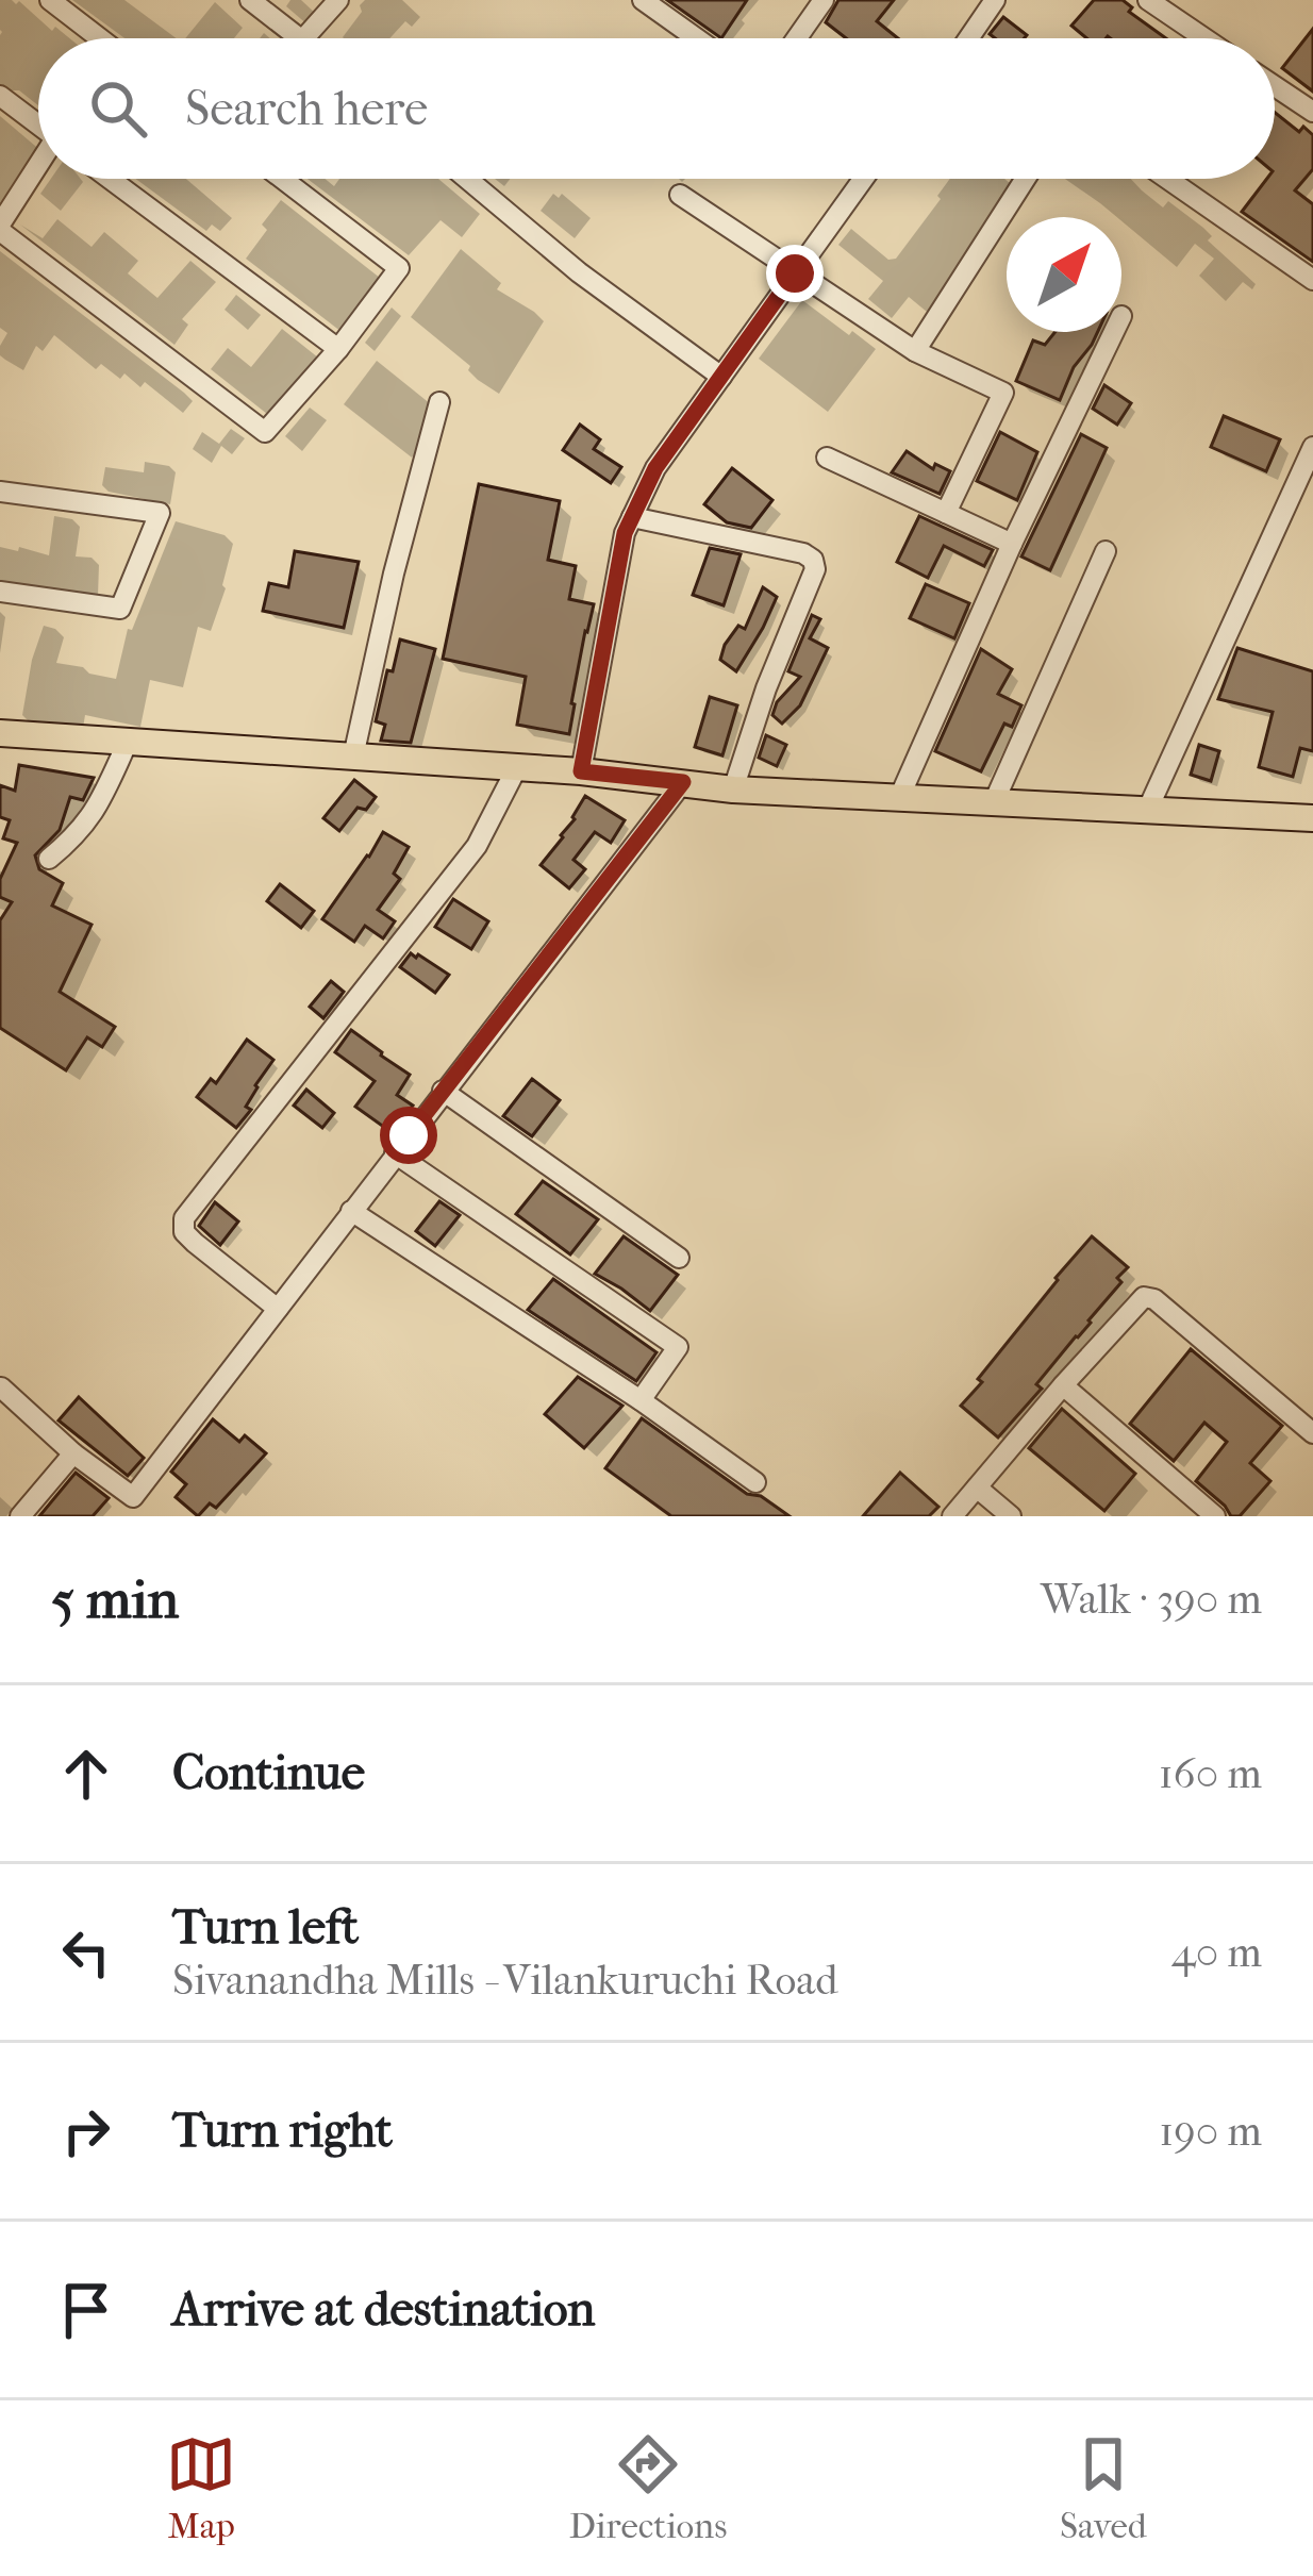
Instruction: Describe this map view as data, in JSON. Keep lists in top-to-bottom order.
{
  "north": "top right",
  "page": {
    "search": "Search here",
    "heading": ["5 min", "Walk · 390 m"],
    "list": [
      ["Continue", "160 m"],
      ["Turn left", "Sivanandha Mills - Vilankuruchi Road", "40 m"],
      ["Turn right", "190 m"],
      "Arrive at destination"
    ],
    "nav": ["Map", "Directions", "Saved"]
  }
}
